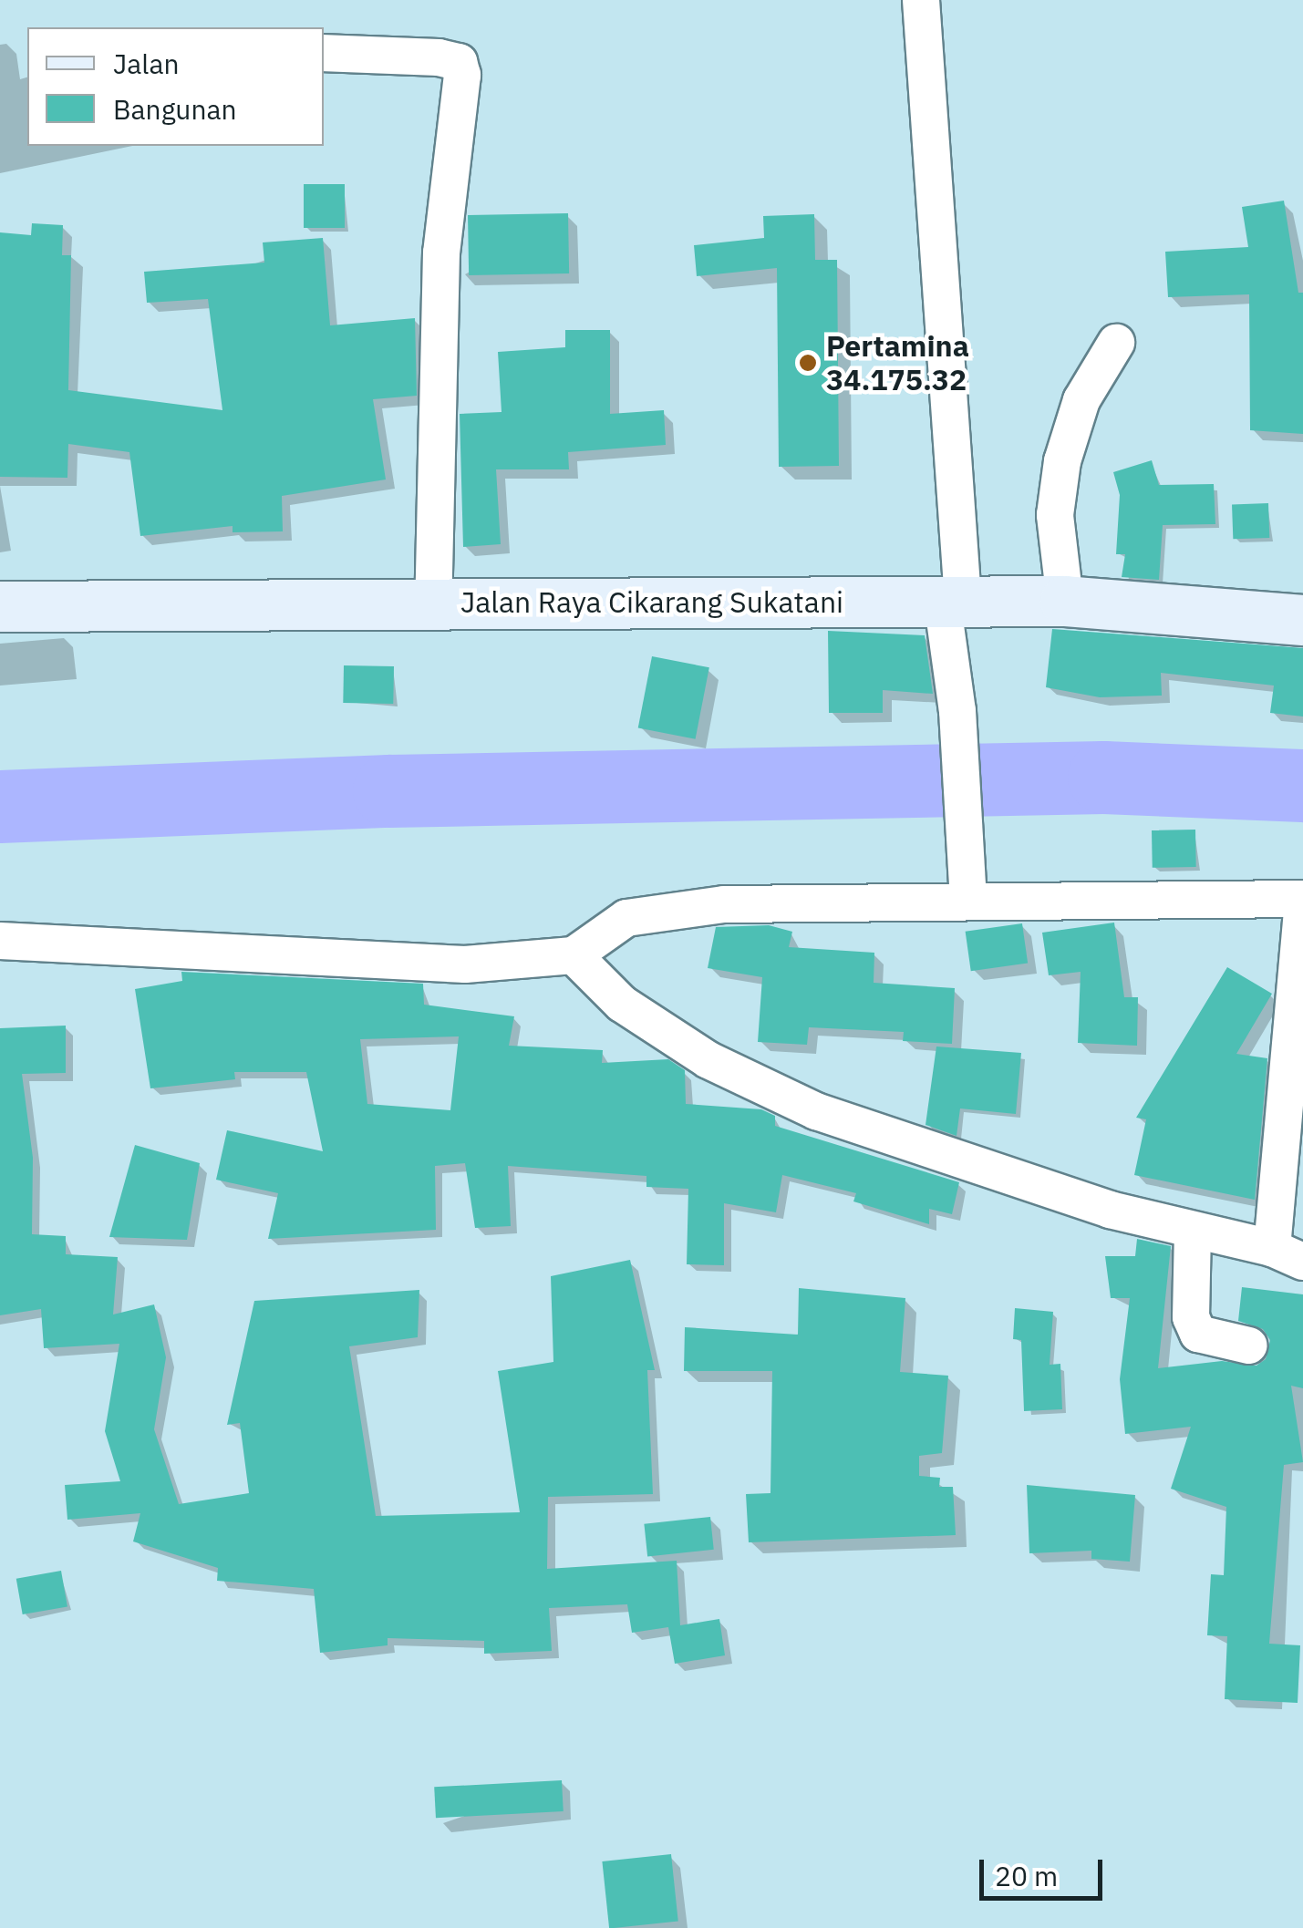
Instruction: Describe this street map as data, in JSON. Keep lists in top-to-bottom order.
{
  "streets": {
    "main road": ["Jalan Raya Cikarang Sukatani"]
  },
  "places": ["Pertamina 34.175.32"],
  "legend": ["Jalan", "Bangunan"],
  "scale_bar": "20 m"
}
